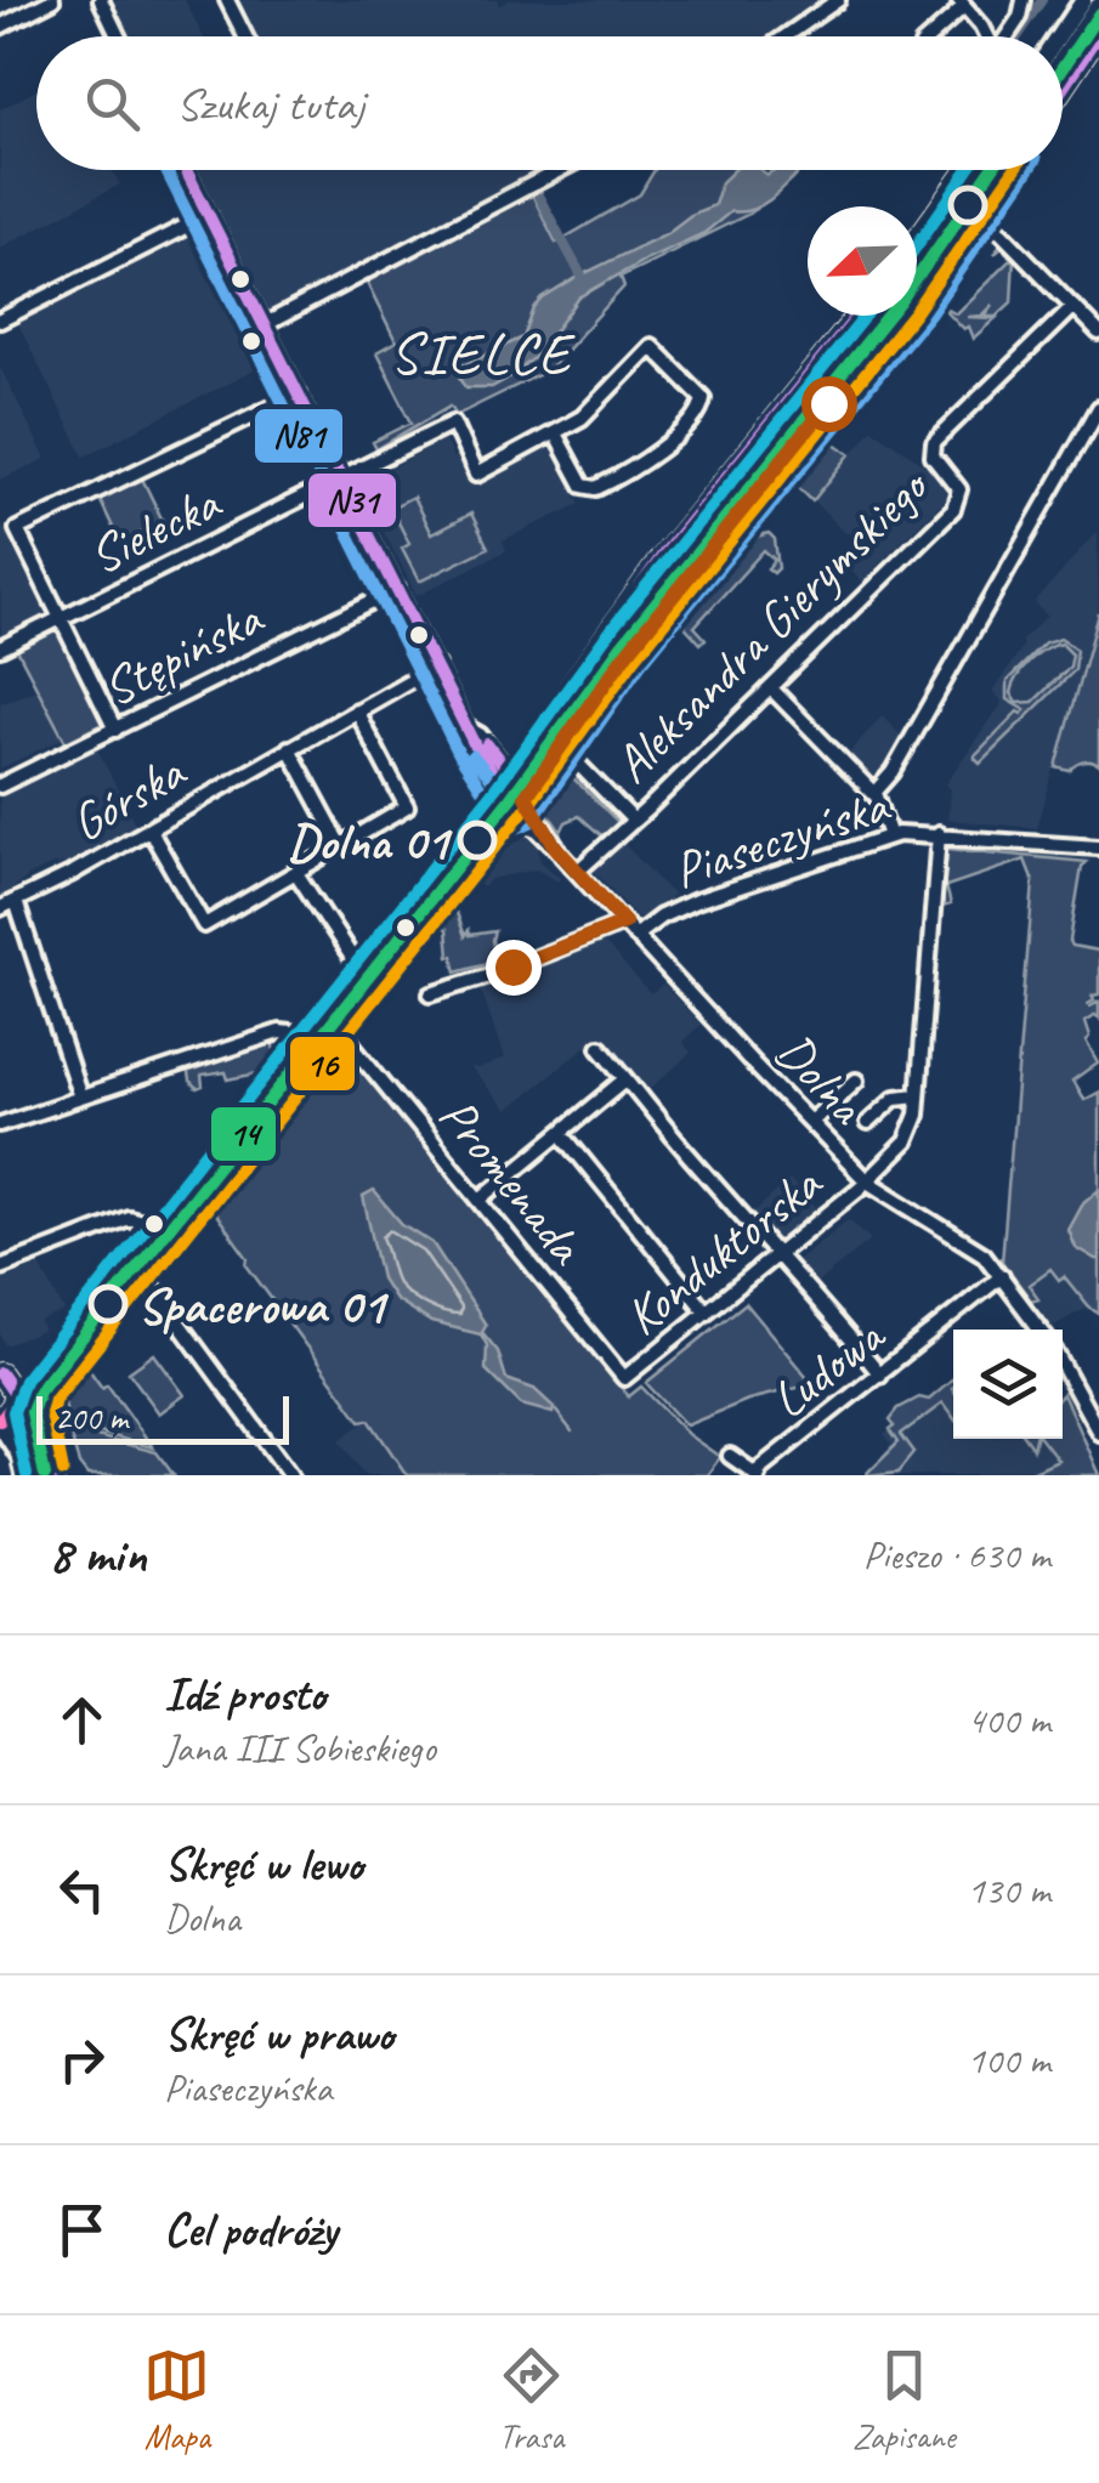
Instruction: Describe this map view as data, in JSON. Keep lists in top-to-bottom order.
{
  "streets": {
    "street": [
      "Sielecka",
      "Aleksandra Gierymskiego",
      "Stępińska",
      "Górska",
      "Piaseczyńska",
      "Dolna",
      "Promenada",
      "Konduktorska",
      "Ludowa"
    ]
  },
  "crossings": [
    ["Sielecka", "Dolna"],
    ["Stępińska", "Dolna"],
    ["Górska", "Dolna"],
    ["Piaseczyńska", "Dolna"],
    ["Piaseczyńska", "Konduktorska"],
    ["Dolna", "Konduktorska"],
    ["Dolna", "Ludowa"],
    ["Promenada", "Konduktorska"]
  ],
  "districts": ["SIELCE"],
  "places": ["Dolna 01", "Spacerowa 01"],
  "lines": [
    "transit line 14",
    "transit line N31",
    "transit line 16",
    "transit line N81"
  ],
  "scale_bar": "200 m",
  "north": "bottom left",
  "page": {
    "search": "Szukaj tutaj",
    "scale": "200 m",
    "heading": ["8 min", "Pieszo · 630 m"],
    "list": [
      ["Idź prosto", "Jana III Sobieskiego", "400 m"],
      ["Skręć w lewo", "Dolna", "130 m"],
      ["Skręć w prawo", "Piaseczyńska", "100 m"],
      "Cel podróży"
    ],
    "nav": ["Mapa", "Trasa", "Zapisane"]
  }
}
